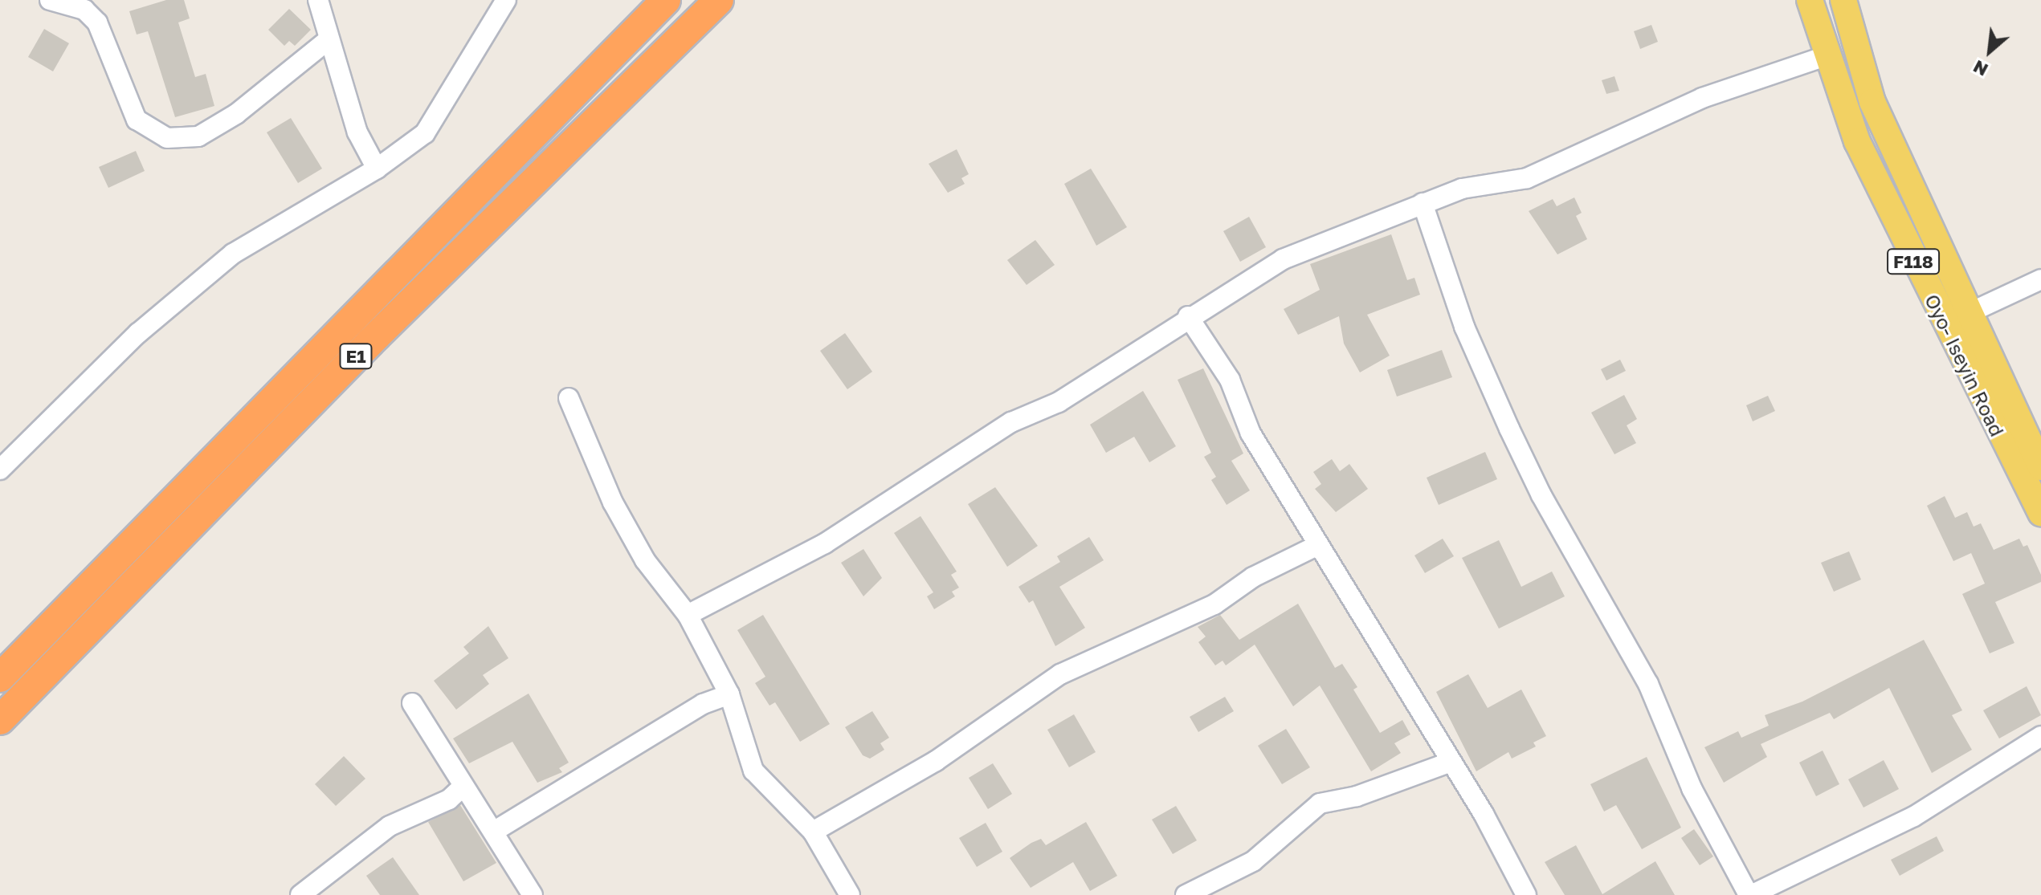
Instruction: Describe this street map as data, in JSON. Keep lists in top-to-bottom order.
{
  "streets": {
    "highway": ["E1"],
    "main road": ["F118", "Oyo- Iseyin Road"]
  },
  "north": "bottom left"
}
